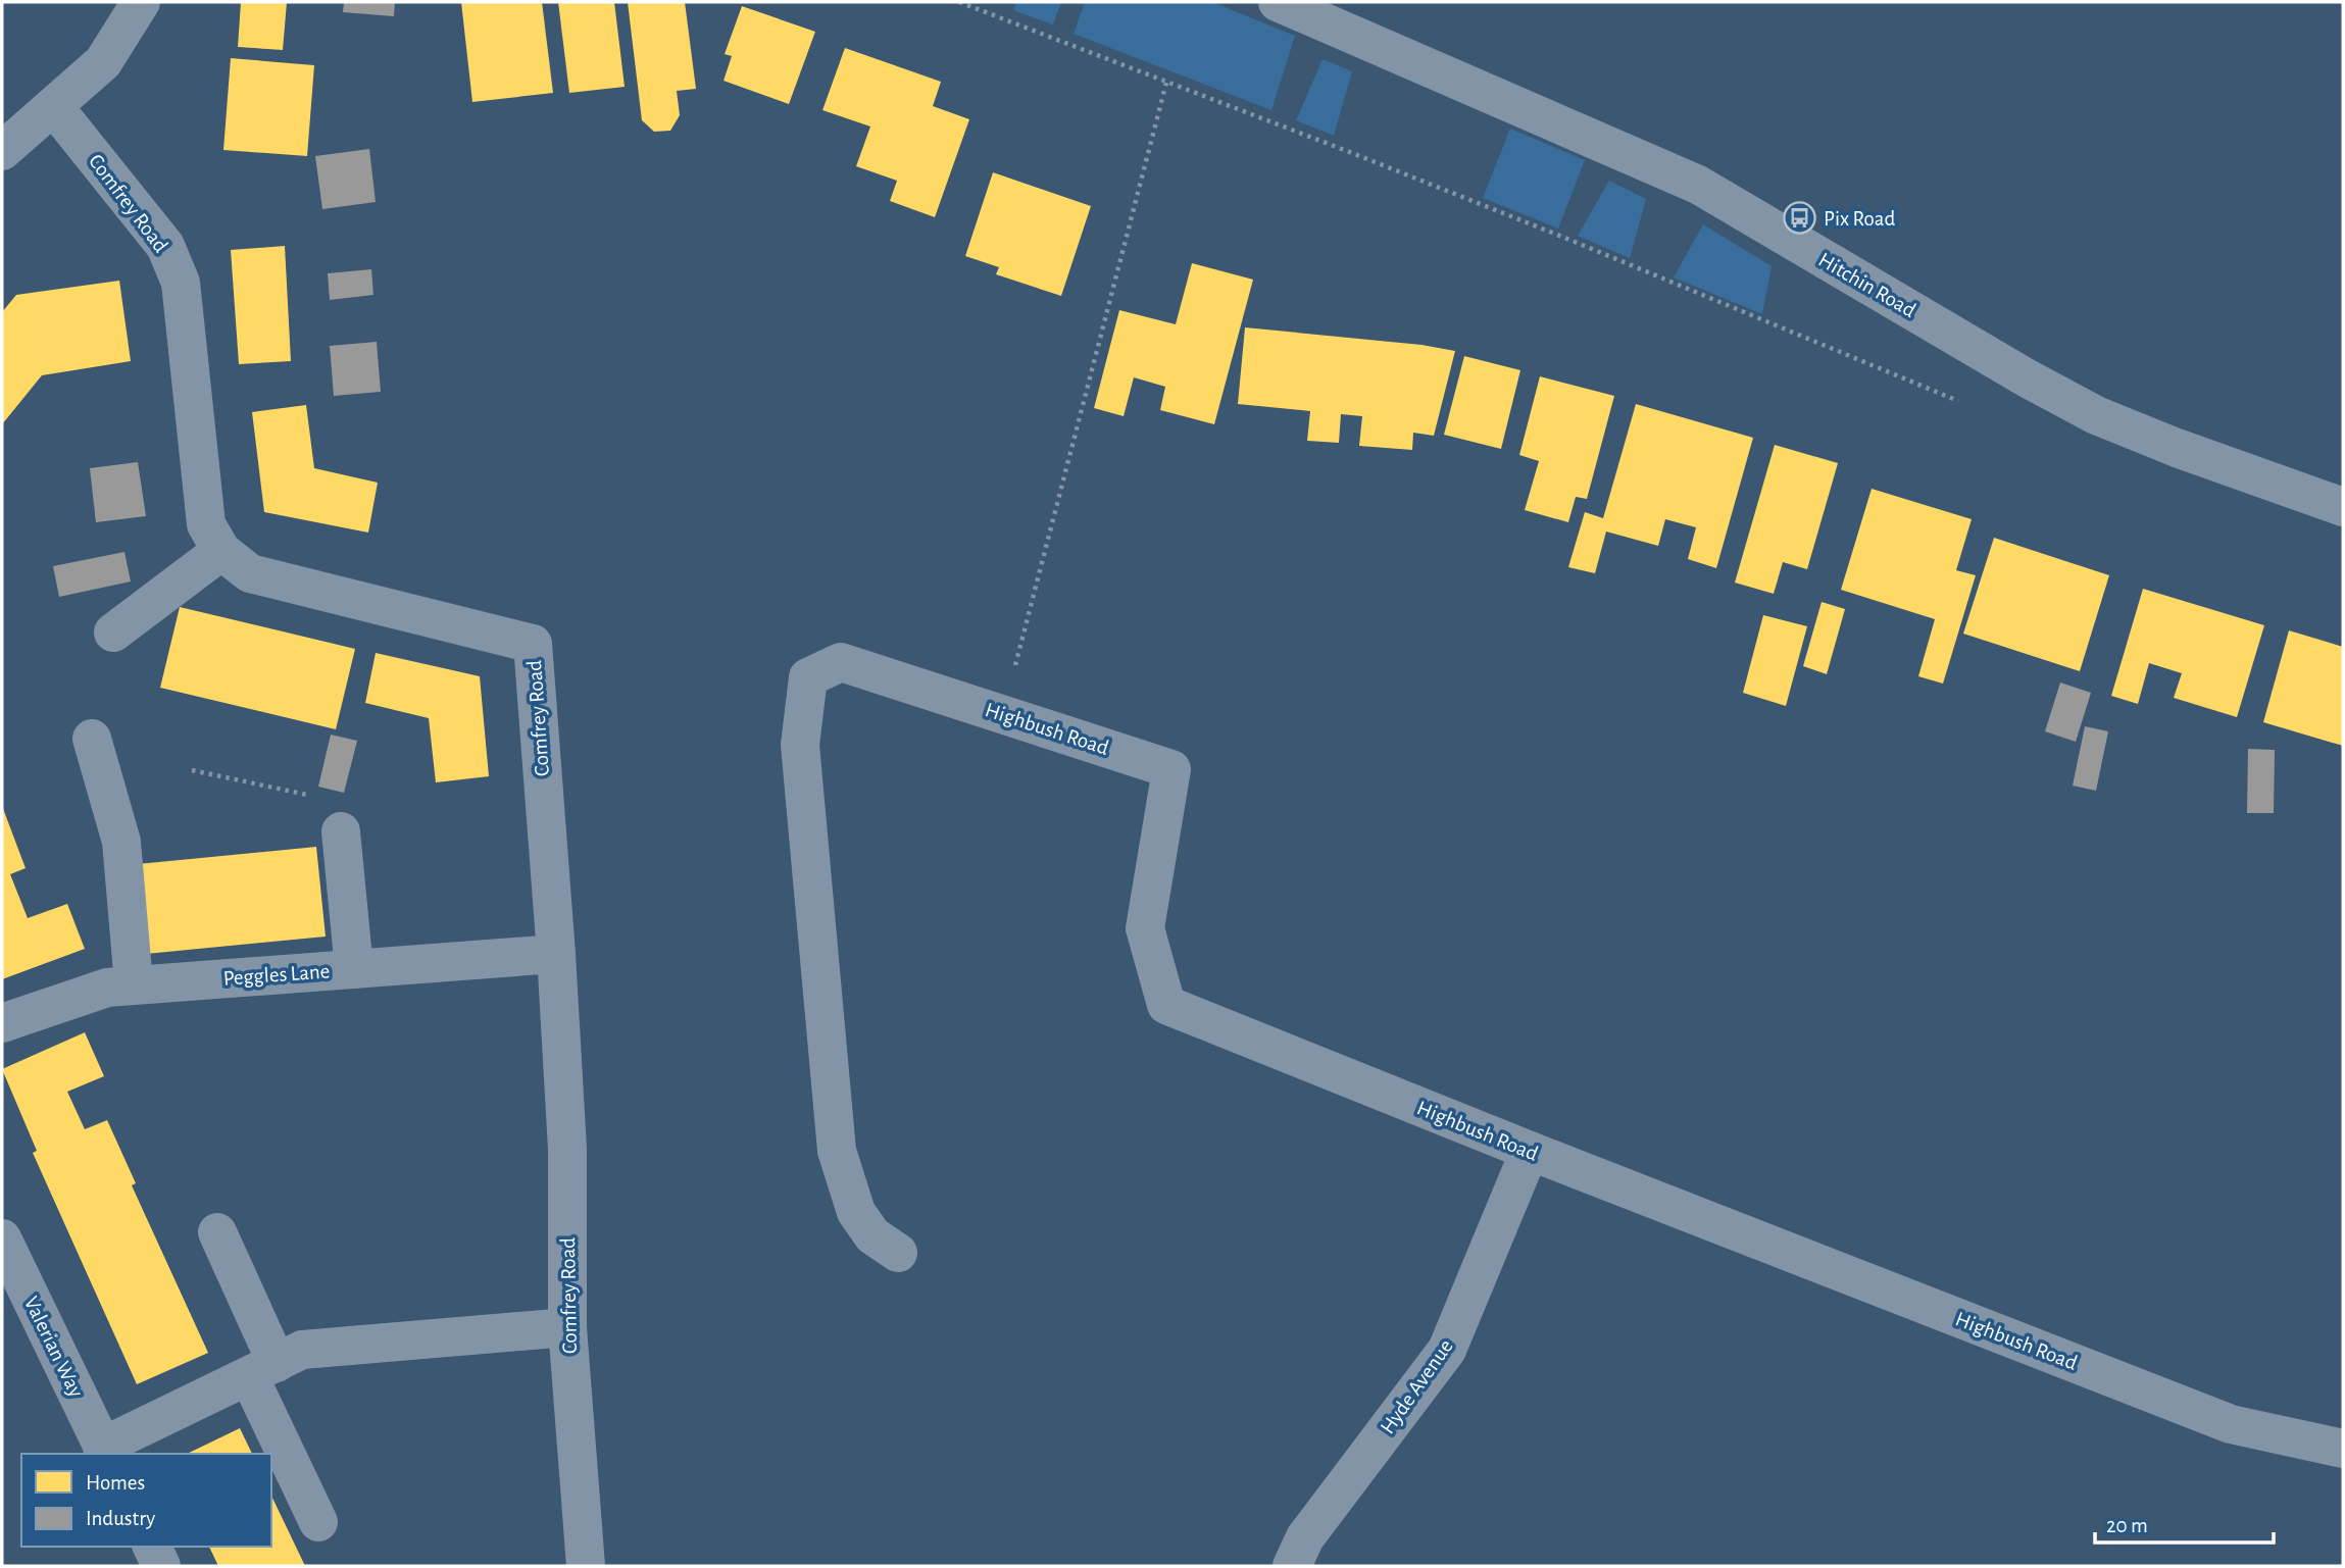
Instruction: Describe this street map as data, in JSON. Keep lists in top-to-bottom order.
{
  "streets": {
    "street": [
      "Comfrey Road",
      "Hitchin Road",
      "Highbush Road",
      "Peggles Lane",
      "Valerian Way",
      "Hyde Avenue"
    ]
  },
  "crossings": [
    ["Comfrey Road", "Peggles Lane"],
    ["Highbush Road", "Hyde Avenue"]
  ],
  "places": {
    "bus stop": ["Pix Road"]
  },
  "legend": ["Homes", "Industry"],
  "scale_bar": "20 m"
}
